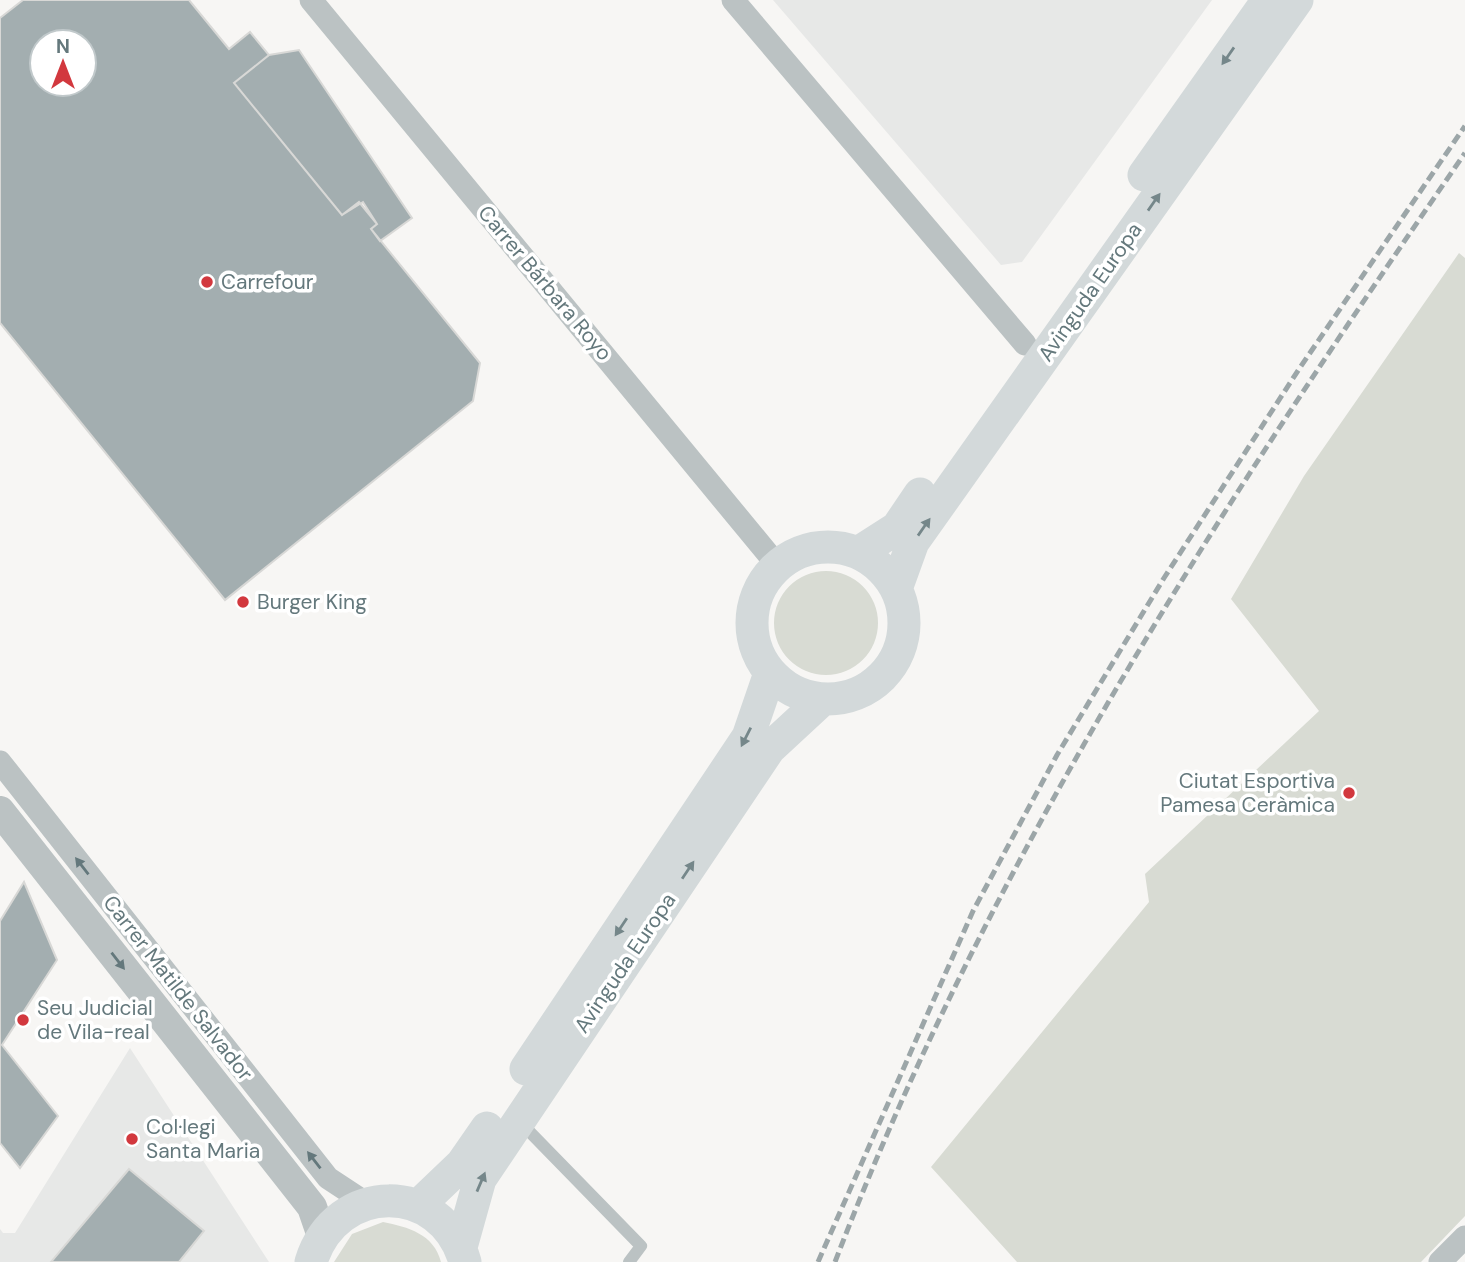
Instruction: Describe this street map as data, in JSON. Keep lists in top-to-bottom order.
{
  "streets": {
    "main road": ["Avinguda Europa"],
    "street": ["Carrer Bárbara Royo", "Carrer Matilde Salvador"]
  },
  "crossings": [
    ["Carrer Bárbara Royo", "Avinguda Europa"]
  ],
  "places": [
    "Carrefour",
    "Burger King",
    "Ciutat Esportiva Pamesa Ceràmica",
    "Seu Judicial de Vila-real",
    "Col·legi Santa Maria"
  ],
  "north": "top"
}
